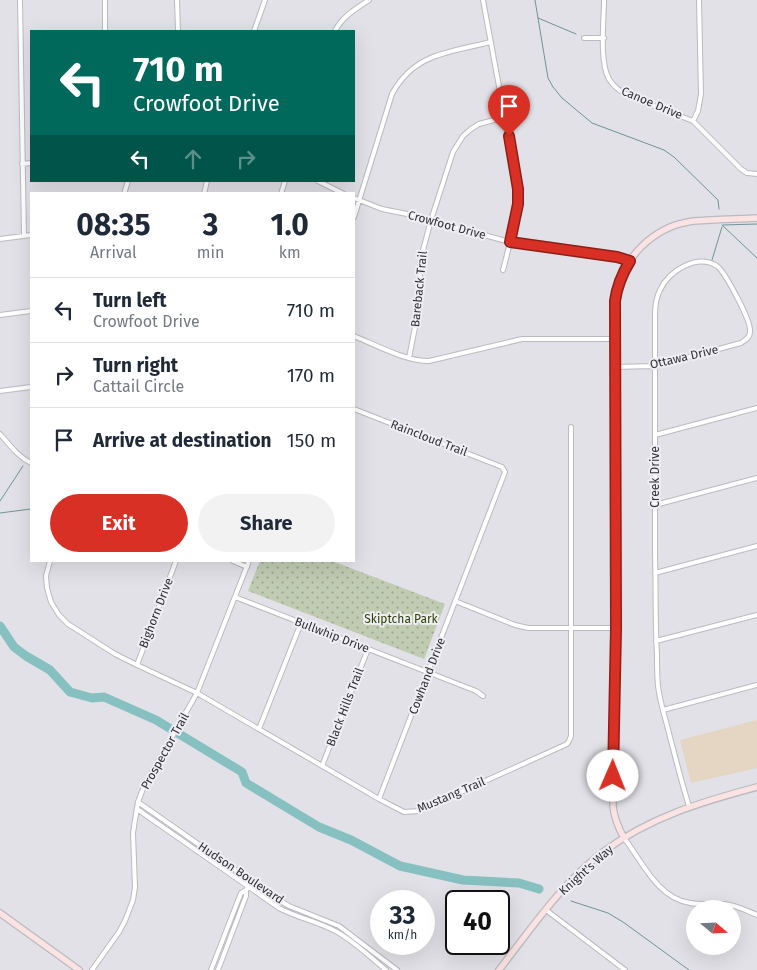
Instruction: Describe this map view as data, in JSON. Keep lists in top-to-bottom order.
{
  "streets": {
    "street": [
      "Canoe Drive",
      "Crowfoot Drive",
      "Bareback Trail",
      "Ottawa Drive",
      "Raincloud Trail",
      "Creek Drive",
      "Bighorn Drive",
      "Bullwhip Drive",
      "Cowhand Drive",
      "Black Hills Trail",
      "Prospector Trail",
      "Mustang Trail",
      "Knight's Way",
      "Hudson Boulevard"
    ]
  },
  "crossings": [
    ["Crowfoot Drive", "Bareback Trail"],
    ["Ottawa Drive", "Creek Drive"],
    ["Raincloud Trail", "Cowhand Drive"],
    ["Creek Drive", "Knight's Way"],
    ["Bighorn Drive", "Mustang Trail"],
    ["Bullwhip Drive", "Cowhand Drive"],
    ["Bullwhip Drive", "Black Hills Trail"],
    ["Bullwhip Drive", "Prospector Trail"],
    ["Cowhand Drive", "Mustang Trail"],
    ["Black Hills Trail", "Mustang Trail"],
    ["Prospector Trail", "Mustang Trail"],
    ["Prospector Trail", "Hudson Boulevard"]
  ],
  "parks": ["Skiptcha Park"],
  "north": "right",
  "page": {
    "turn": ["710 m", "Crowfoot Drive"],
    "eta": [
      "08:35",
      "Arrival",
      "3",
      "min",
      "1.0",
      "km"
    ],
    "list": [
      {
        "name": "Turn left",
        "note": "Crowfoot Drive",
        "value": "710 m"
      },
      {
        "name": "Turn right",
        "note": "Cattail Circle",
        "value": "170 m"
      },
      {
        "name": "Arrive at destination",
        "value": "150 m"
      }
    ],
    "buttons": ["Exit", "Share"],
    "speed": "33 km/h",
    "limit": "40"
  }
}
